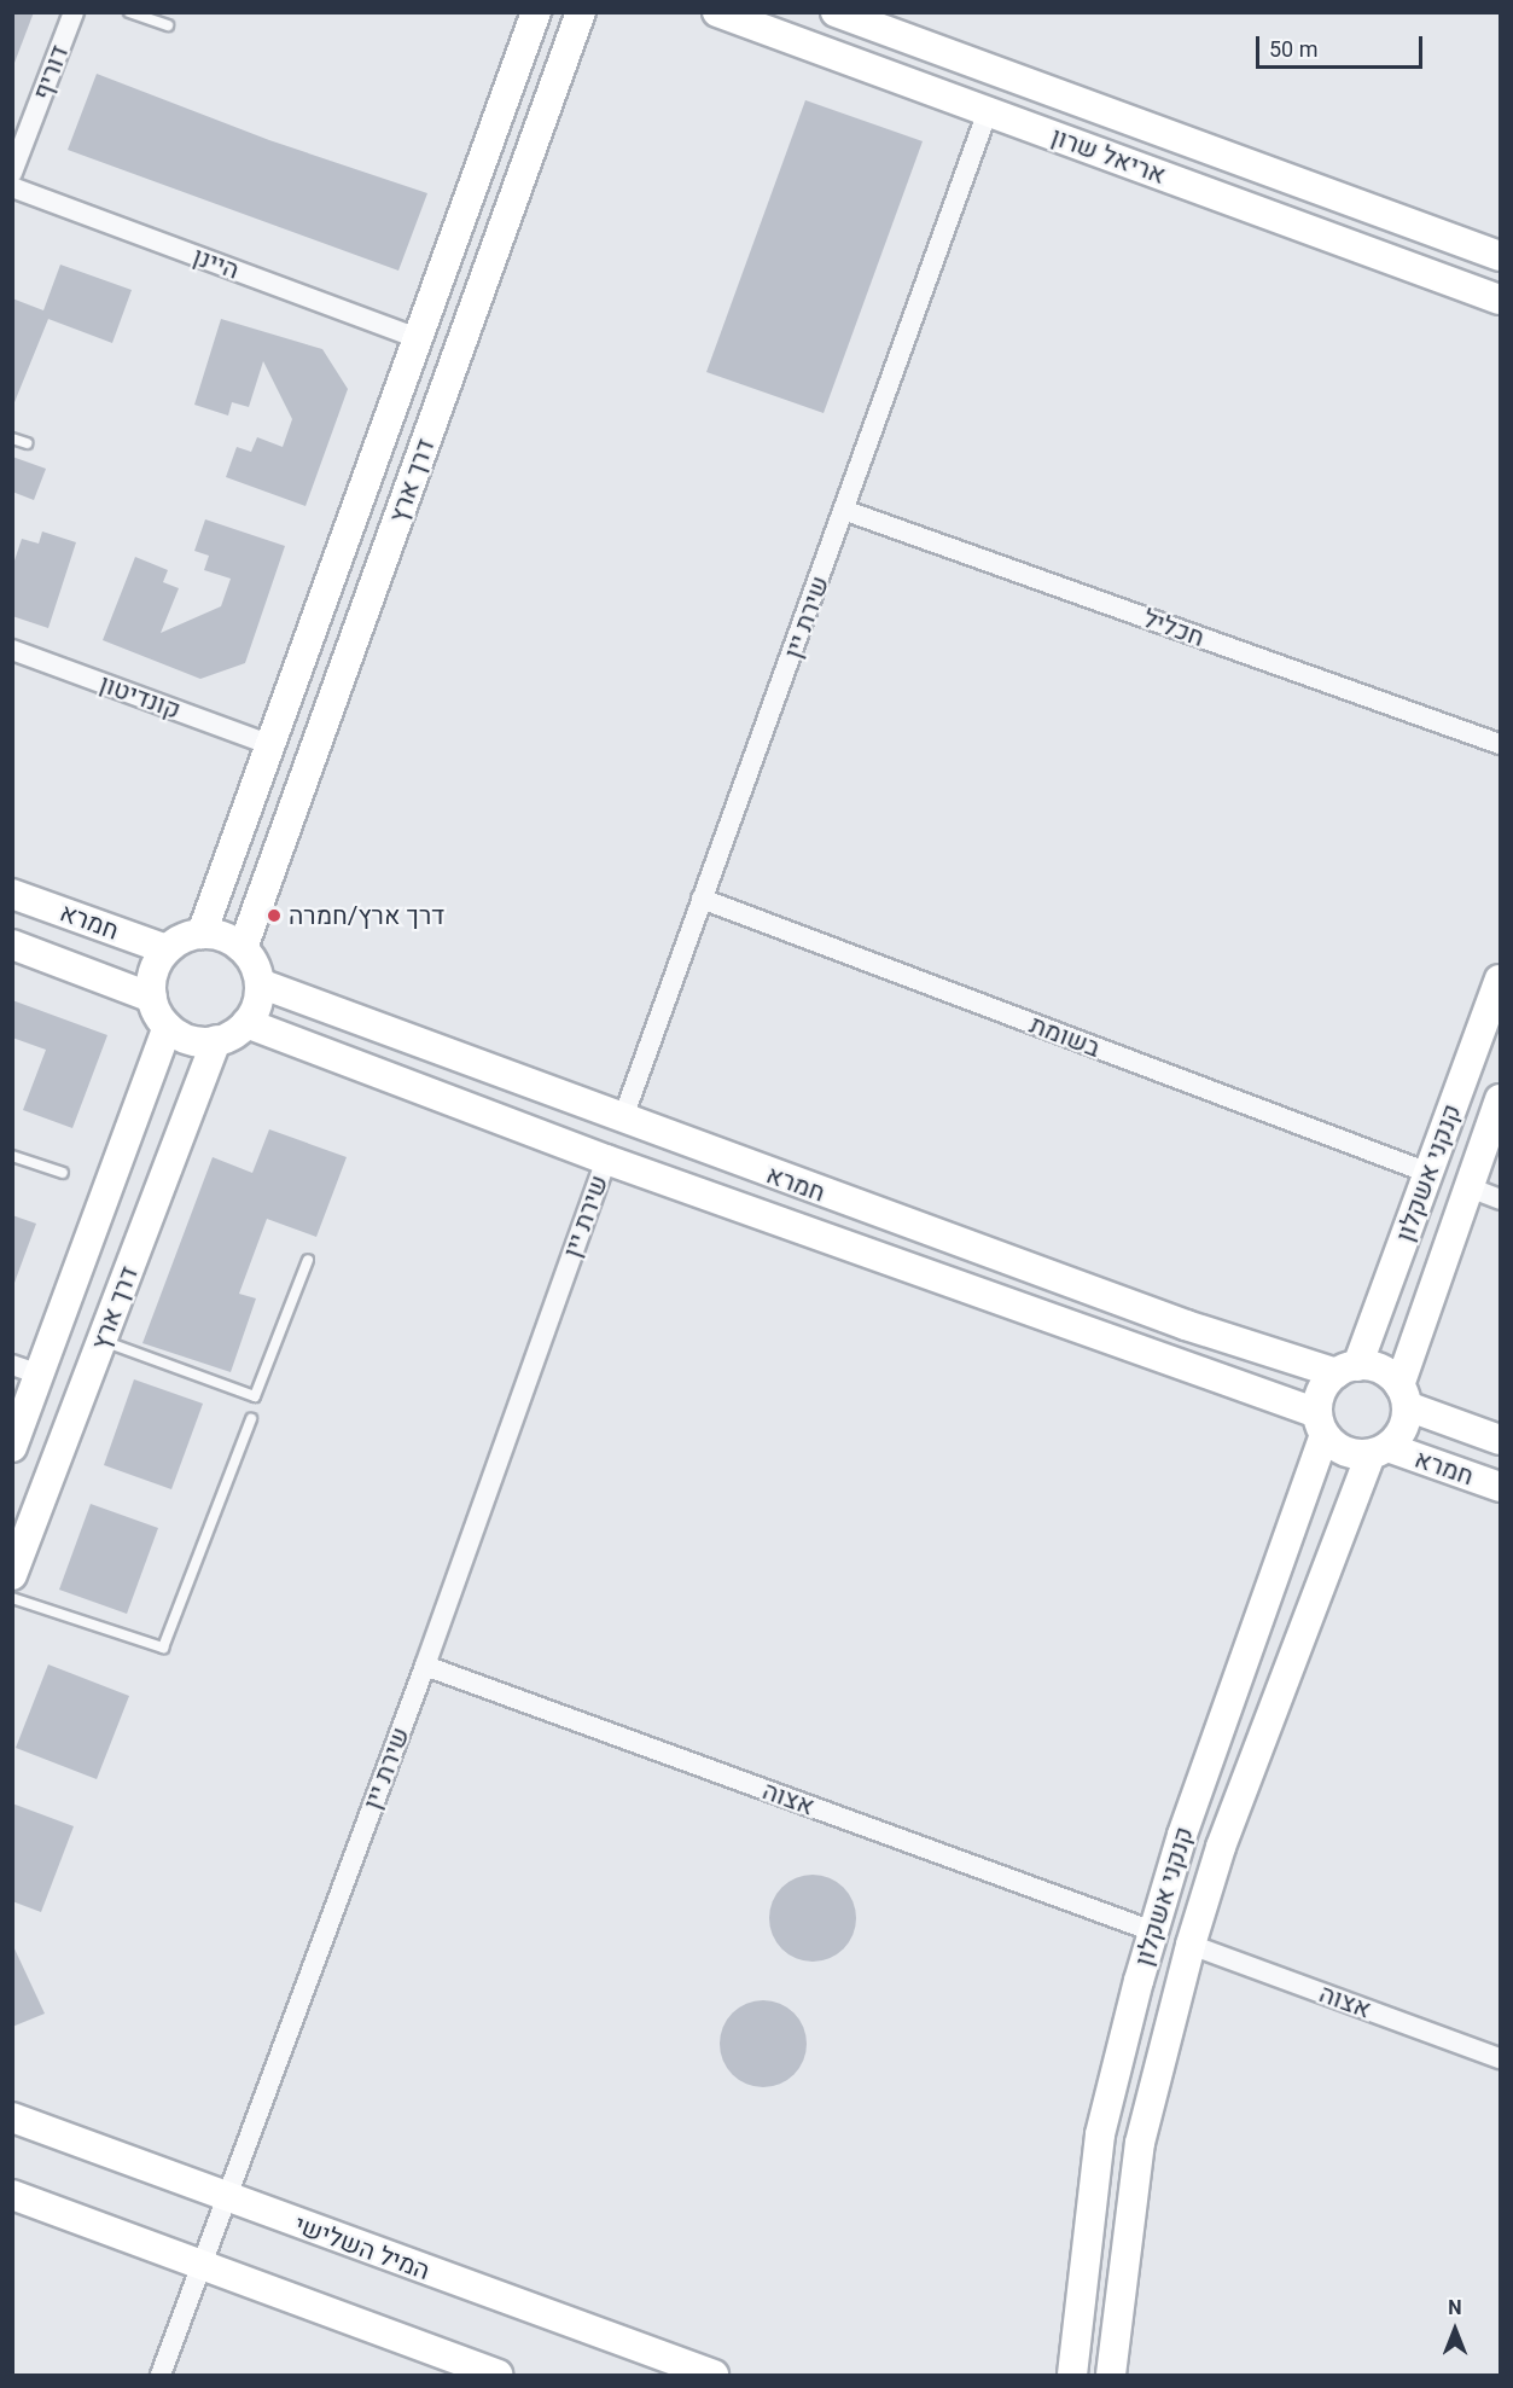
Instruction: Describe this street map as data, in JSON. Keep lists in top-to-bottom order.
{
  "streets": {
    "street": [
      "דוריף",
      "אריאל שרון",
      "היינן",
      "דרך ארץ",
      "שירת יין",
      "חכליל",
      "קונדיטון",
      "חמרא",
      "בשומת",
      "קנקני אשקלון",
      "אצוה",
      "המיל השלישי"
    ]
  },
  "crossings": [
    ["אריאל שרון", "שירת יין"],
    ["היינן", "דרך ארץ"],
    ["דרך ארץ", "קונדיטון"],
    ["דרך ארץ", "חמרא"],
    ["שירת יין", "חכליל"],
    ["שירת יין", "חמרא"],
    ["שירת יין", "בשומת"],
    ["שירת יין", "אצוה"],
    ["שירת יין", "המיל השלישי"],
    ["חמרא", "קנקני אשקלון"],
    ["בשומת", "קנקני אשקלון"],
    ["קנקני אשקלון", "אצוה"]
  ],
  "places": ["דרך ארץ/חמרה"],
  "scale_bar": "50 m",
  "north": "top"
}
